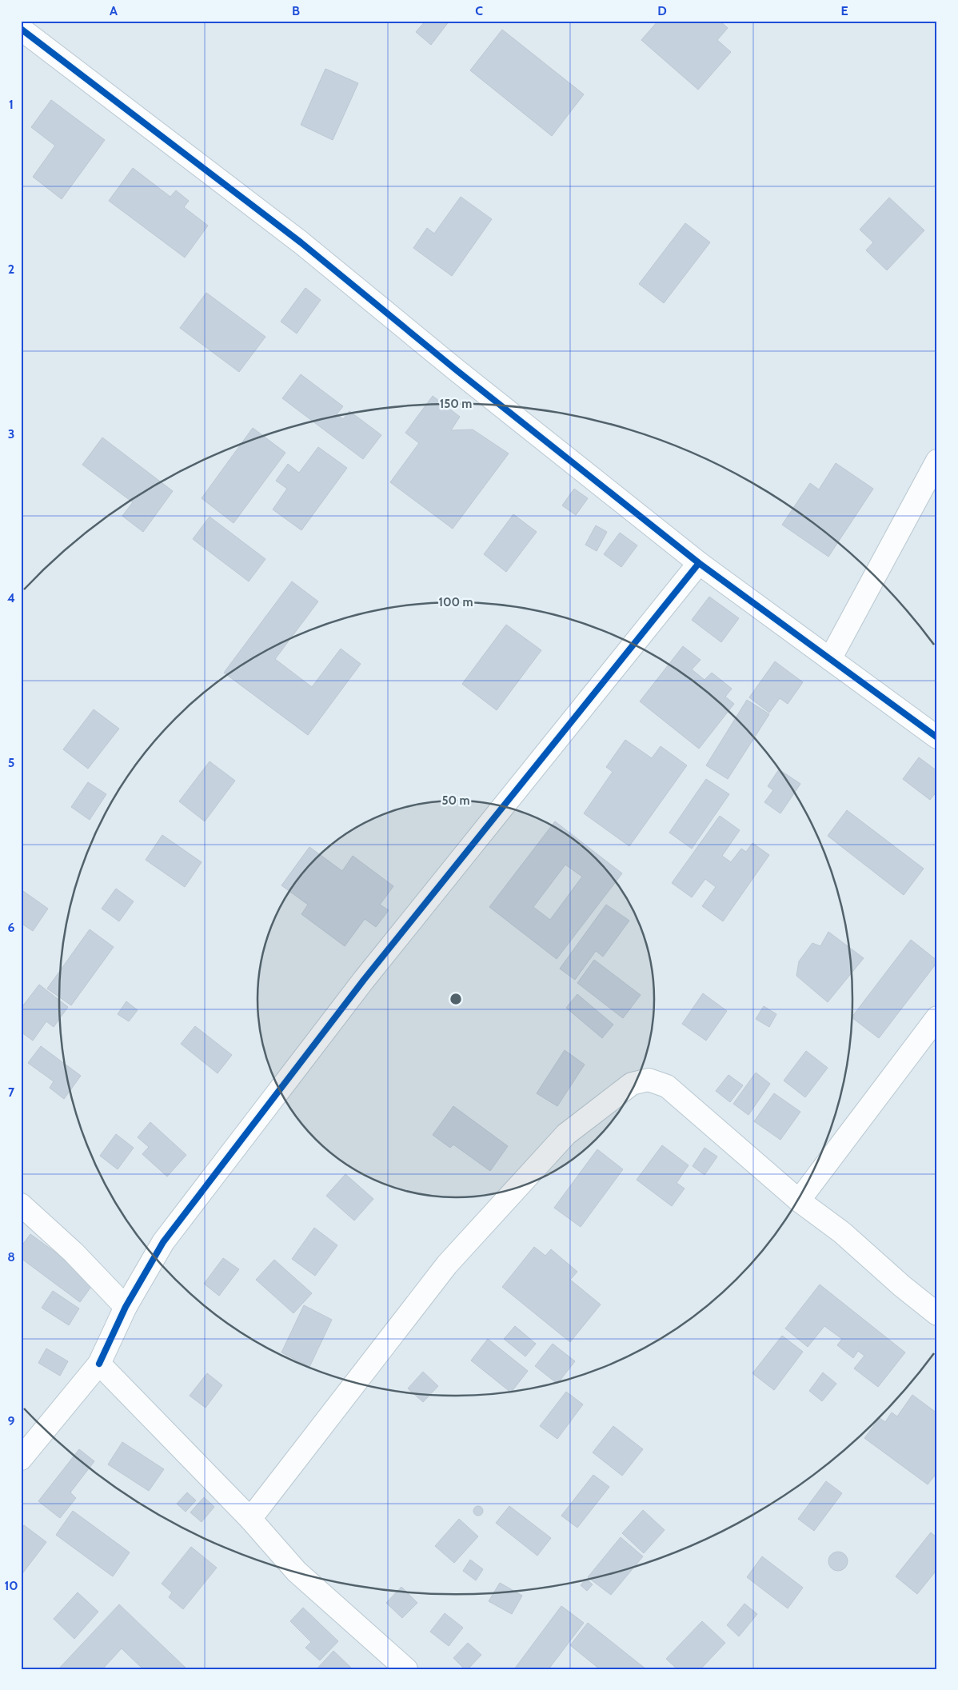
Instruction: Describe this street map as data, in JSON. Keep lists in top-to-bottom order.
{
  "grid": {
    "columns": [
      "A",
      "B",
      "C",
      "D",
      "E"
    ],
    "rows": [
      "1",
      "2",
      "3",
      "4",
      "5",
      "6",
      "7",
      "8",
      "9",
      "10"
    ]
  },
  "rings": ["150 m", "100 m", "50 m"]
}
